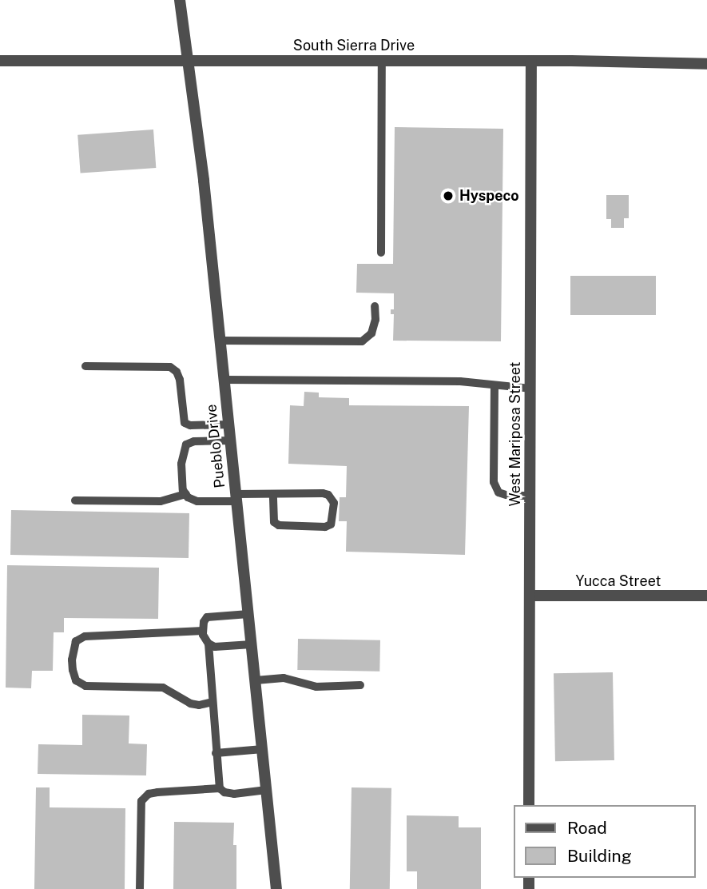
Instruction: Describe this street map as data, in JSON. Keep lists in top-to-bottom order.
{
  "streets": {
    "street": [
      "South Sierra Drive",
      "West Mariposa Street",
      "Pueblo Drive",
      "Yucca Street"
    ]
  },
  "crossings": [
    ["South Sierra Drive", "West Mariposa Street"],
    ["South Sierra Drive", "Pueblo Drive"],
    ["West Mariposa Street", "Yucca Street"]
  ],
  "places": ["Hyspeco"],
  "legend": ["Road", "Building"]
}
